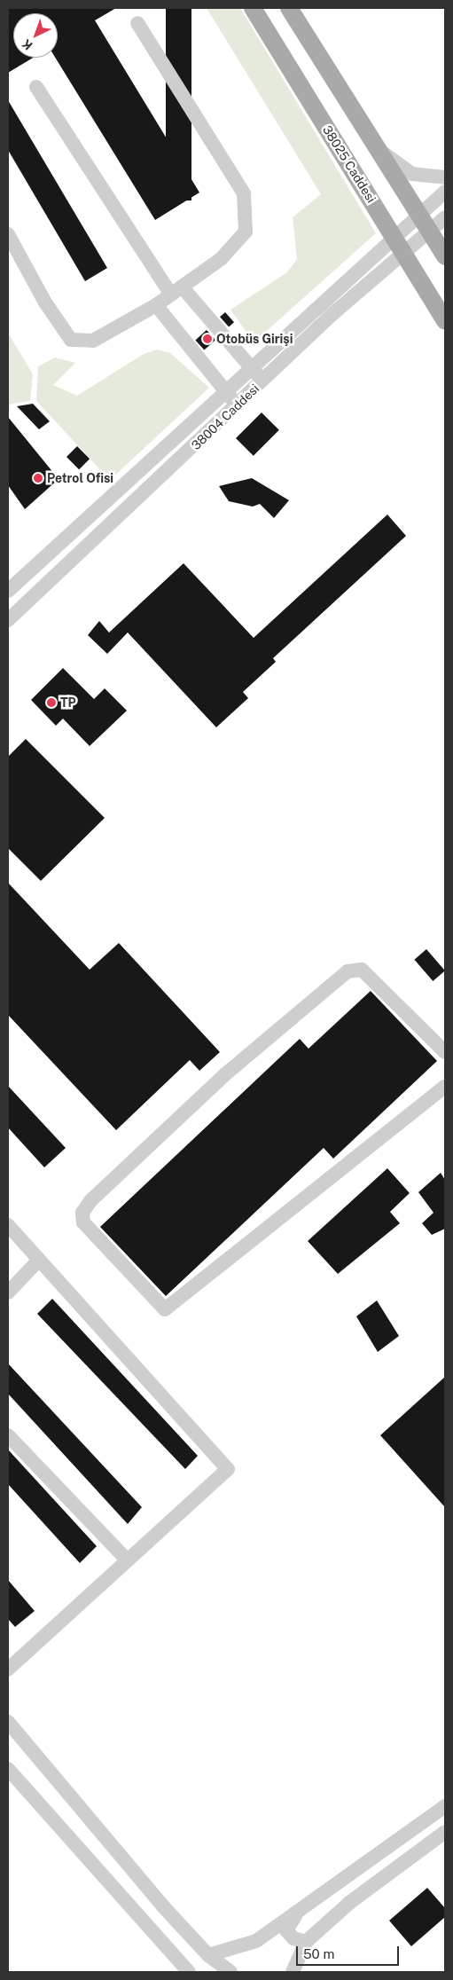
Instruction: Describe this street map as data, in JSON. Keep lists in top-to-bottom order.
{
  "streets": {
    "main road": ["38025 Caddesi"],
    "street": ["38004 Caddesi"]
  },
  "crossings": [
    ["38025 Caddesi", "38004 Caddesi"]
  ],
  "places": ["Otobüs Girişi", "Petrol Ofisi", "TP"],
  "scale_bar": "50 m",
  "north": "bottom left"
}
